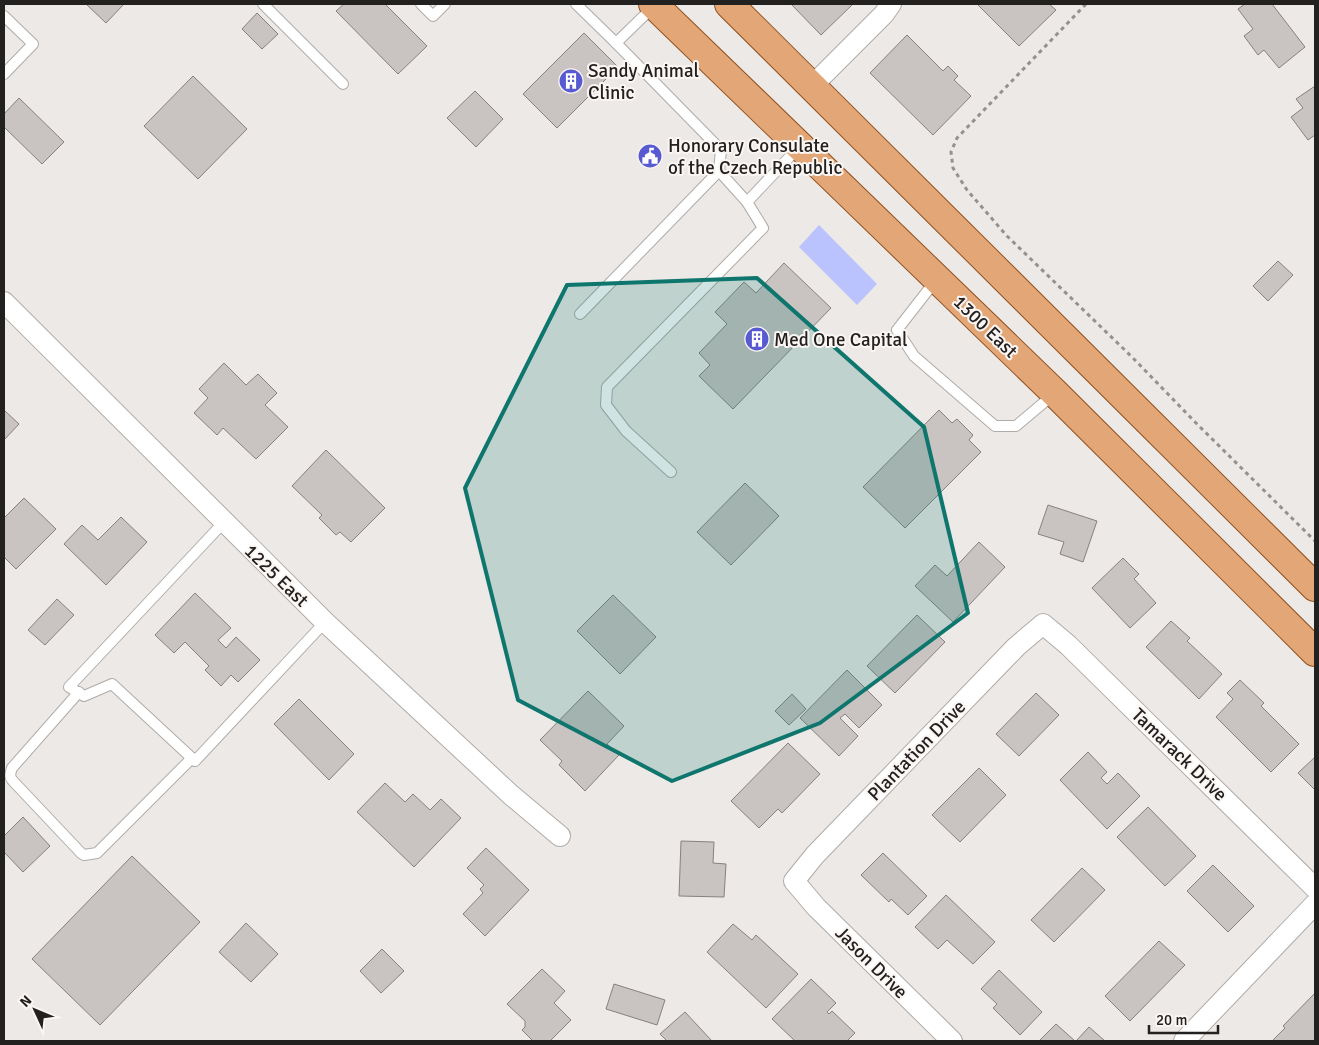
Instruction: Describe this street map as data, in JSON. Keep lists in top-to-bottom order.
{
  "streets": {
    "main road": ["1300 East"],
    "street": [
      "1225 East",
      "Plantation Drive",
      "Tamarack Drive",
      "Jason Drive"
    ]
  },
  "crossings": [
    ["Plantation Drive", "Tamarack Drive"],
    ["Plantation Drive", "Jason Drive"]
  ],
  "places": {
    "building": ["Sandy Animal Clinic", "Med One Capital"],
    "public building": ["Honorary Consulate of the Czech Republic"]
  },
  "scale_bar": "20 m",
  "north": "top left"
}
